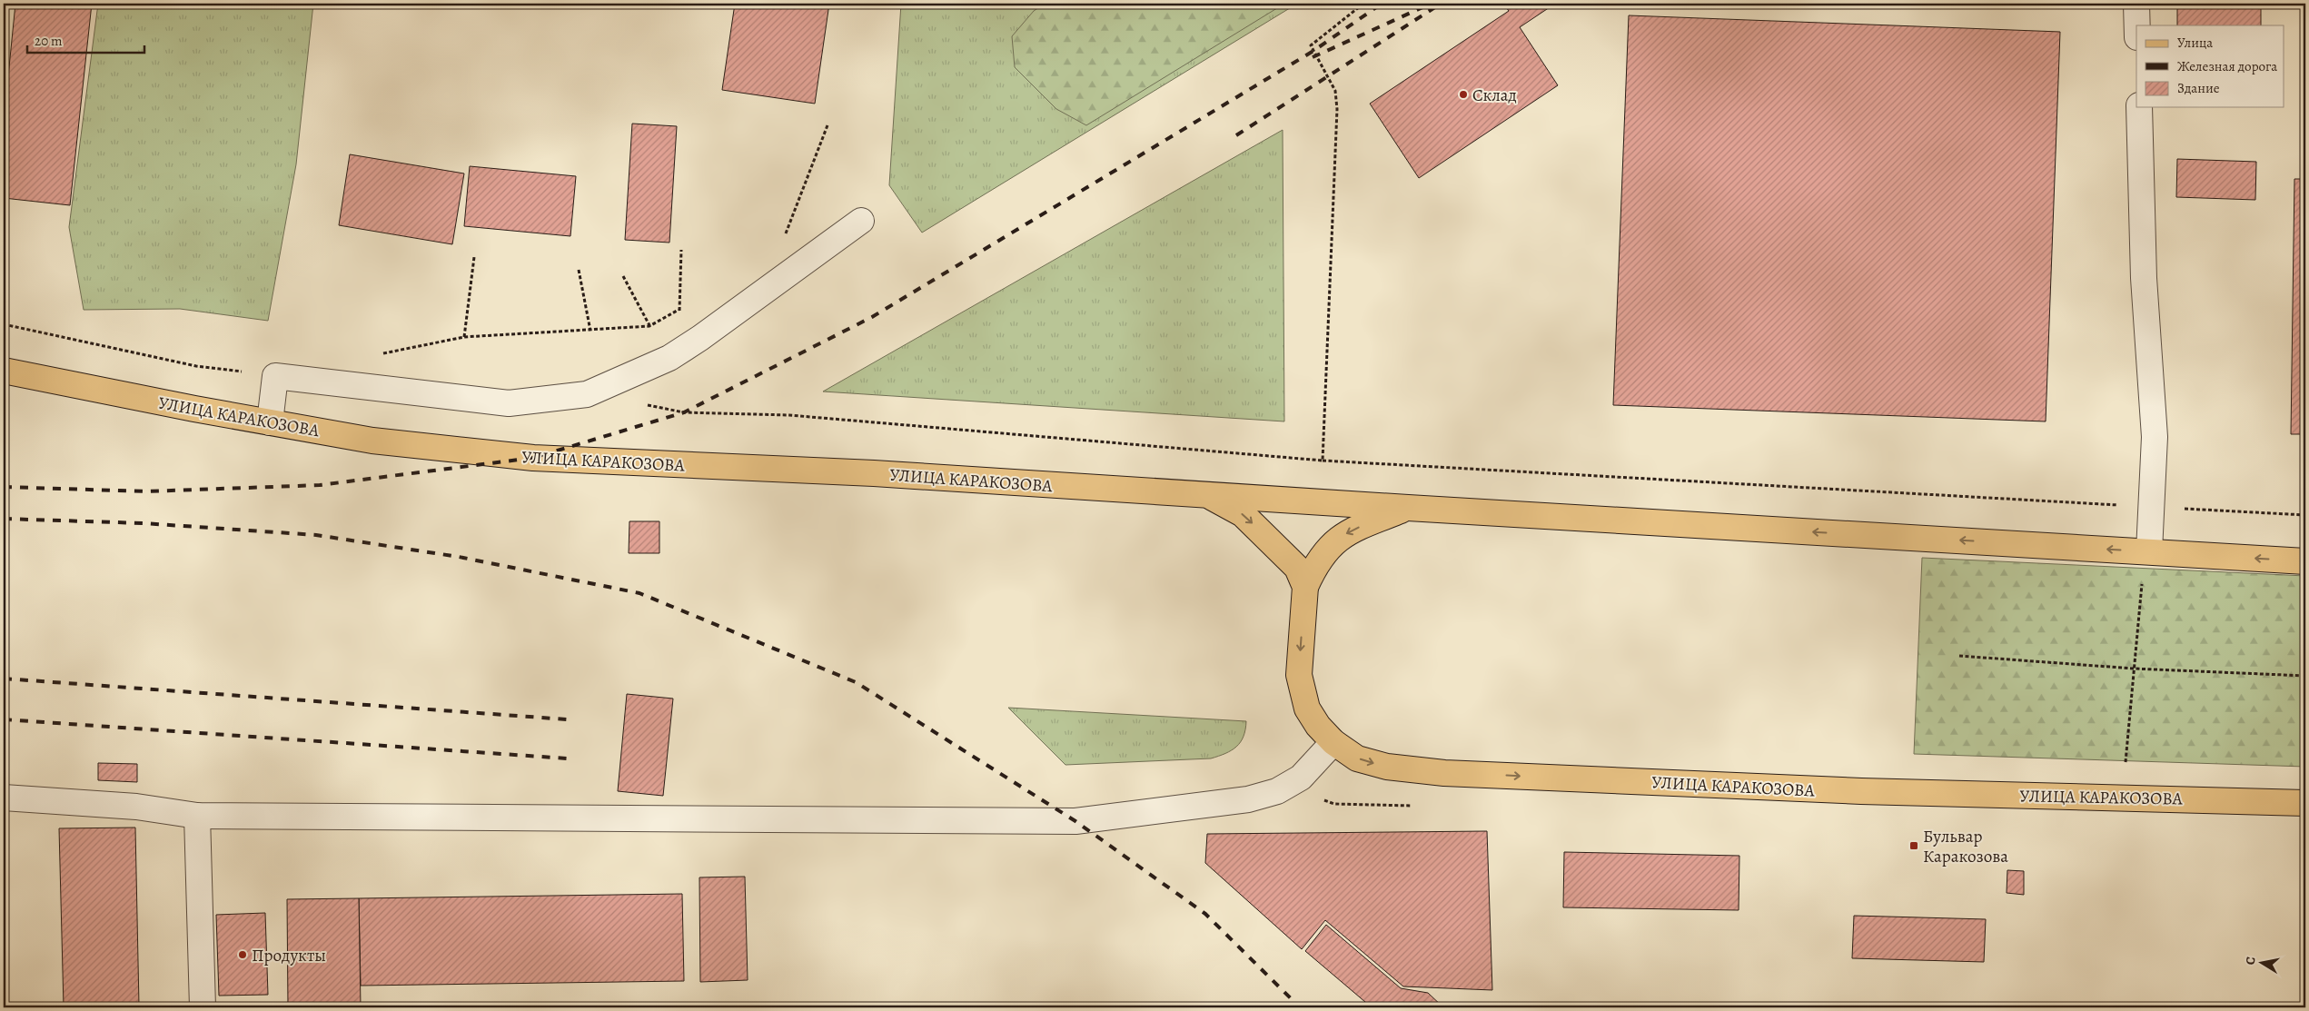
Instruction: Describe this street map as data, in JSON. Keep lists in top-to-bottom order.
{
  "streets": {
    "main road": ["УЛИЦА КАРАКОЗОВА"]
  },
  "places": {
    "other": ["Склад", "Продукты"],
    "transit": ["Бульвар Каракозова"]
  },
  "legend": ["Улица", "Железная дорога", "Здание"],
  "scale_bar": "20 m",
  "north": "left"
}
